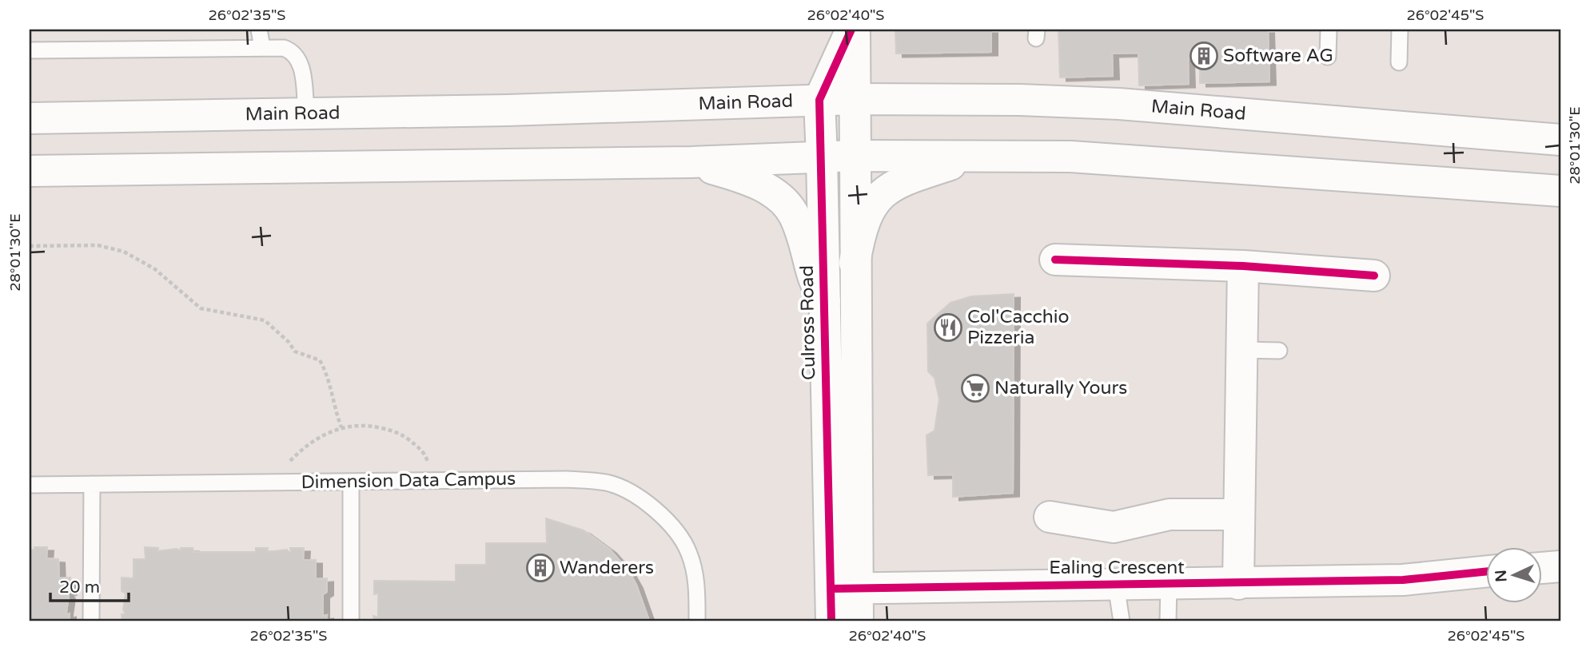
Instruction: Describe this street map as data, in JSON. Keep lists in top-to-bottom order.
{
  "streets": {
    "main road": ["Main Road", "Culross Road", "Ealing Crescent"],
    "lane": ["Dimension Data Campus"]
  },
  "crossings": [
    ["Main Road", "Culross Road"],
    ["Culross Road", "Ealing Crescent"]
  ],
  "places": {
    "building": ["Software AG", "Wanderers"],
    "restaurant": ["Col'Cacchio Pizzeria"],
    "supermarket": ["Naturally Yours"]
  },
  "scale_bar": "20 m",
  "north": "left",
  "coordinates": [
    "26°02'35\"S",
    "26°02'40\"S",
    "26°02'45\"S",
    "28°01'30\"E"
  ]
}
